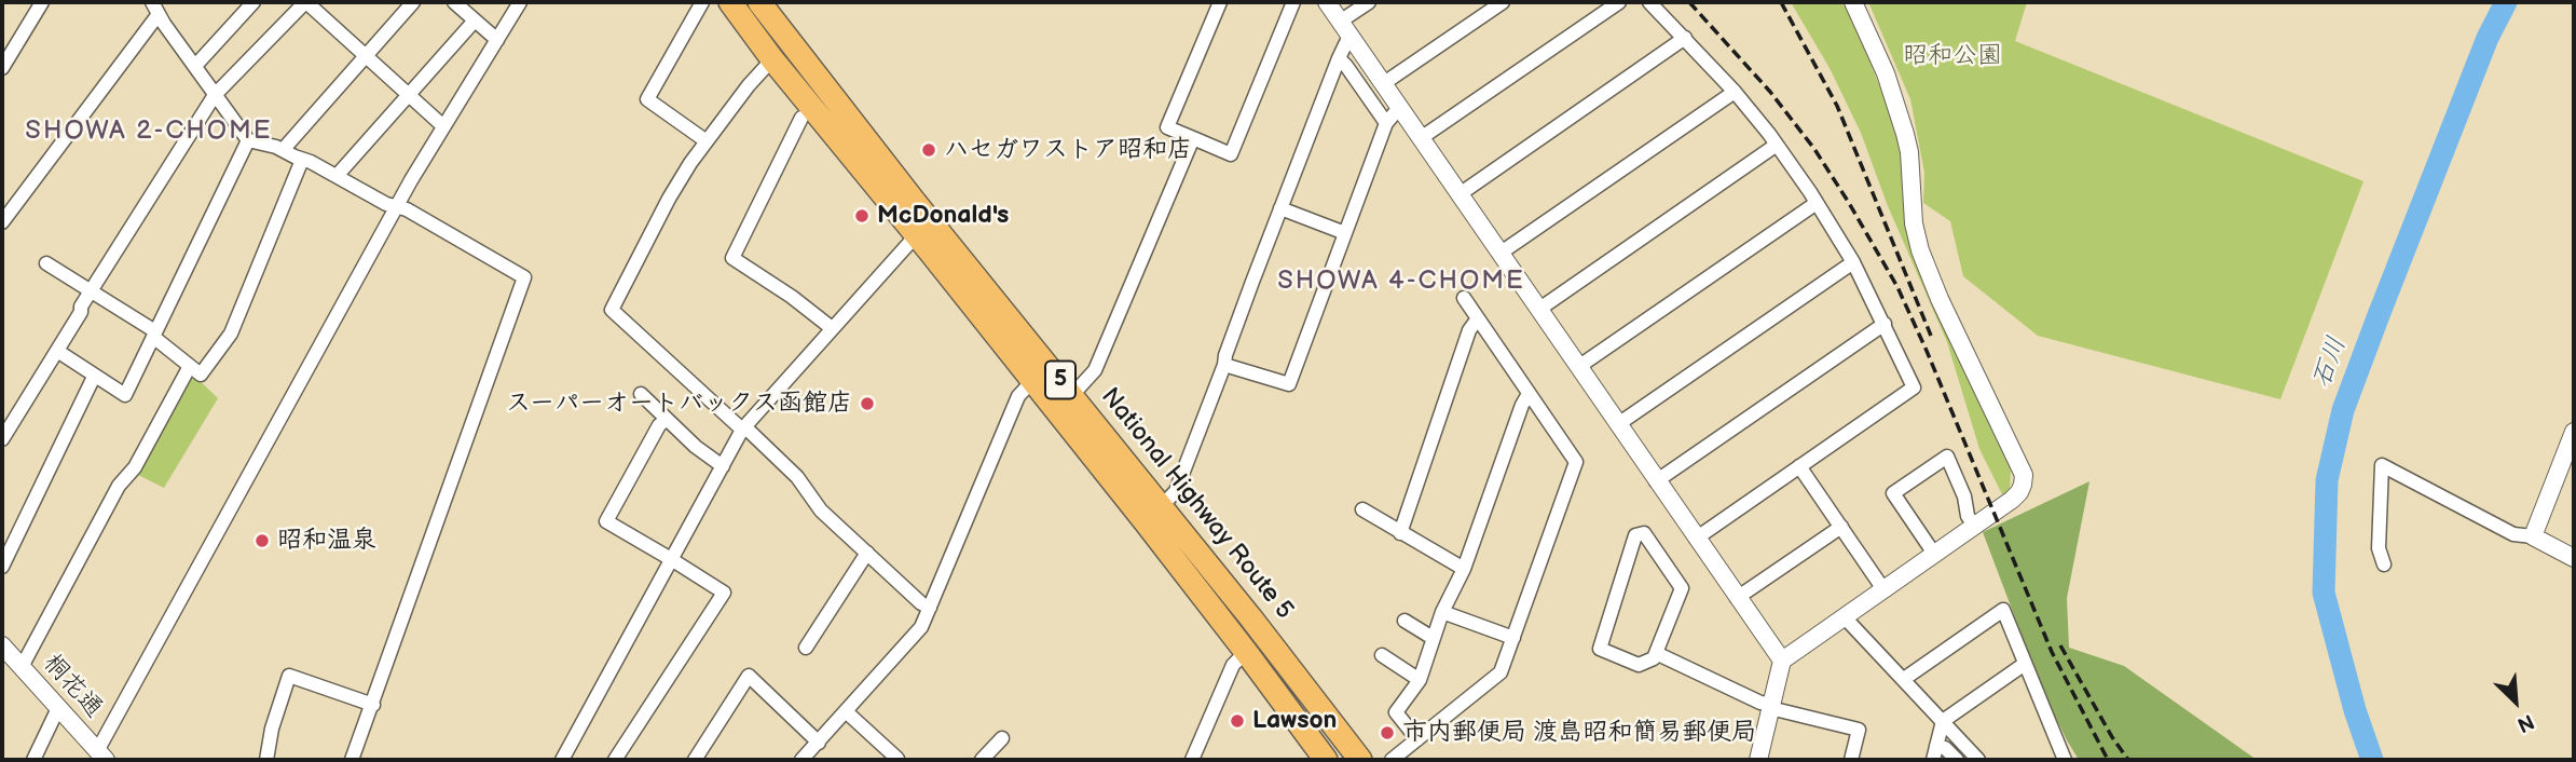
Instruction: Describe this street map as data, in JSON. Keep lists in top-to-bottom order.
{
  "streets": {
    "highway": ["5", "National Highway Route 5"],
    "street": ["桐花通"]
  },
  "districts": ["SHOWA 2-CHOME", "SHOWA 4-CHOME"],
  "water": ["石川"],
  "parks": ["昭和公園"],
  "places": [
    "ハセガワストア昭和店",
    "McDonald's",
    "スーパーオートバックス函館店",
    "昭和温泉",
    "Lawson",
    "市内郵便局 渡島昭和簡易郵便局"
  ],
  "north": "bottom right"
}
